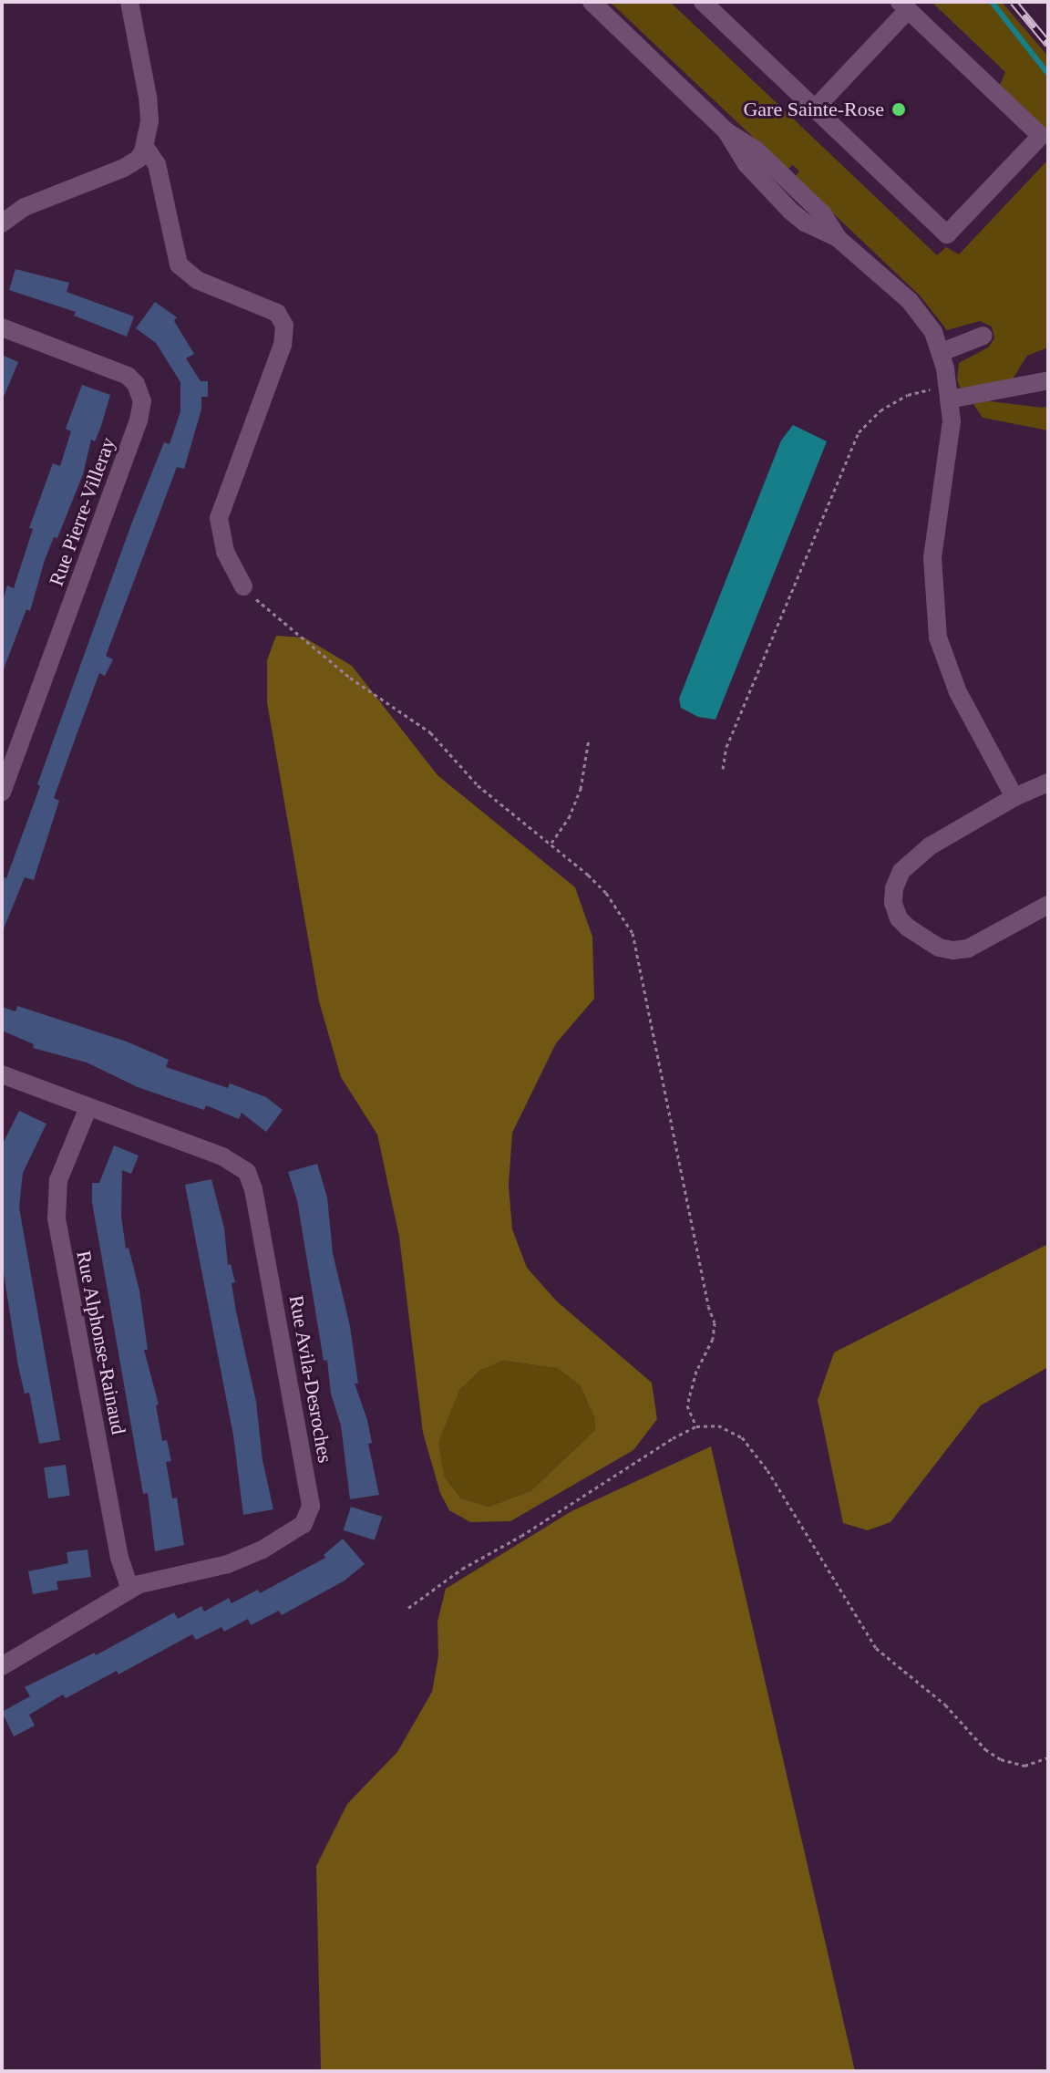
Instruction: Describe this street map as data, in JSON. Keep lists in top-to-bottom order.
{
  "streets": {
    "street": ["Rue Pierre-Villeray", "Rue Alphonse-Rainaud", "Rue Avila-Desroches"]
  },
  "crossings": [
    ["Rue Alphonse-Rainaud", "Rue Avila-Desroches"]
  ],
  "places": ["Gare Sainte-Rose"]
}
